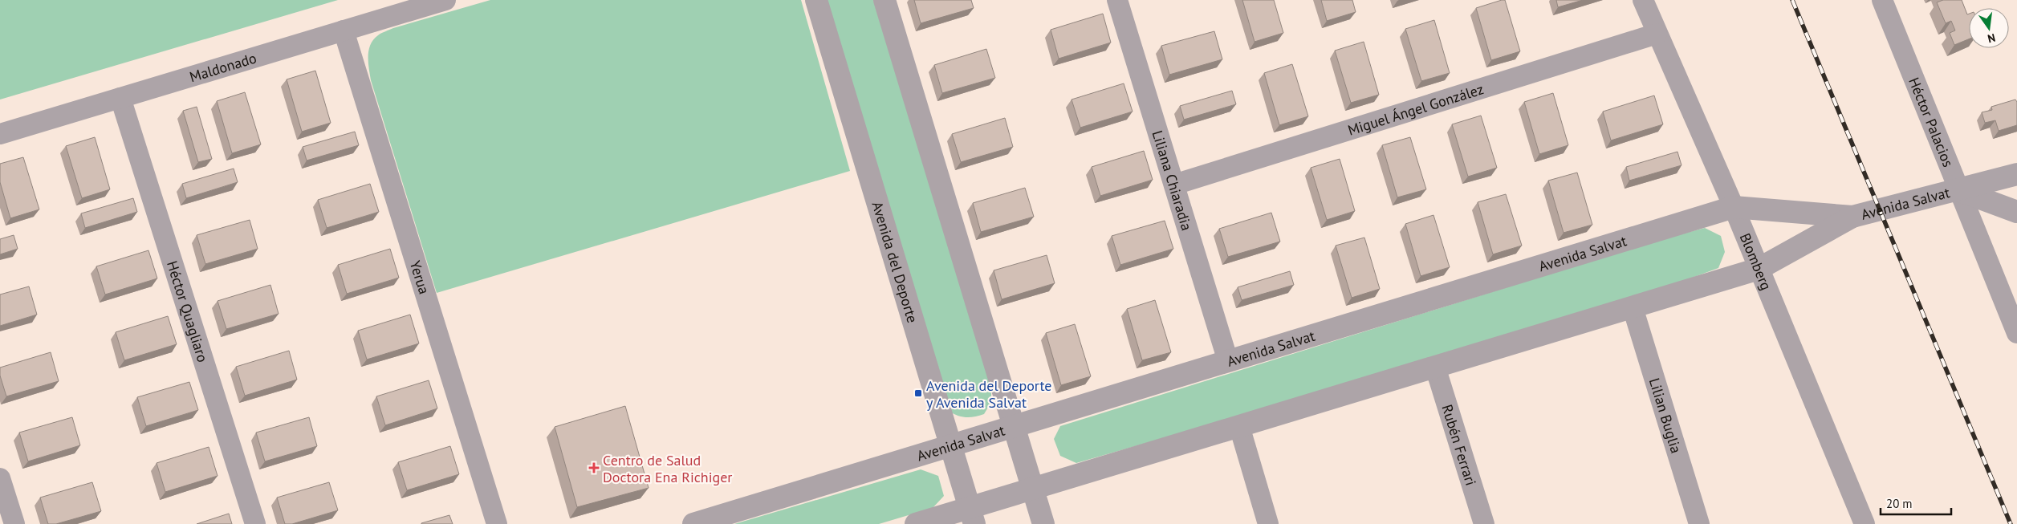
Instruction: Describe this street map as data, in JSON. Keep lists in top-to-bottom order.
{
  "streets": {
    "street": [
      "Maldonado",
      "Miguel Ángel González",
      "Héctor Palacios",
      "Liliana Chiaradia",
      "Avenida Salvat",
      "Blomberg",
      "Avenida del Deporte",
      "Yerua",
      "Héctor Quagliaro",
      "Lilian Buglia",
      "Rubén Ferrari"
    ]
  },
  "crossings": [
    ["Maldonado", "Yerua"],
    ["Maldonado", "Héctor Quagliaro"],
    ["Miguel Ángel González", "Liliana Chiaradia"],
    ["Miguel Ángel González", "Blomberg"],
    ["Héctor Palacios", "Avenida Salvat"],
    ["Liliana Chiaradia", "Avenida Salvat"],
    ["Avenida Salvat", "Blomberg"],
    ["Avenida Salvat", "Avenida del Deporte"],
    ["Avenida Salvat", "Lilian Buglia"],
    ["Avenida Salvat", "Rubén Ferrari"]
  ],
  "places": {
    "transit": ["Avenida del Deporte y Avenida Salvat"],
    "health": ["Centro de Salud Doctora Ena Richiger"]
  },
  "scale_bar": "20 m",
  "north": "bottom"
}
